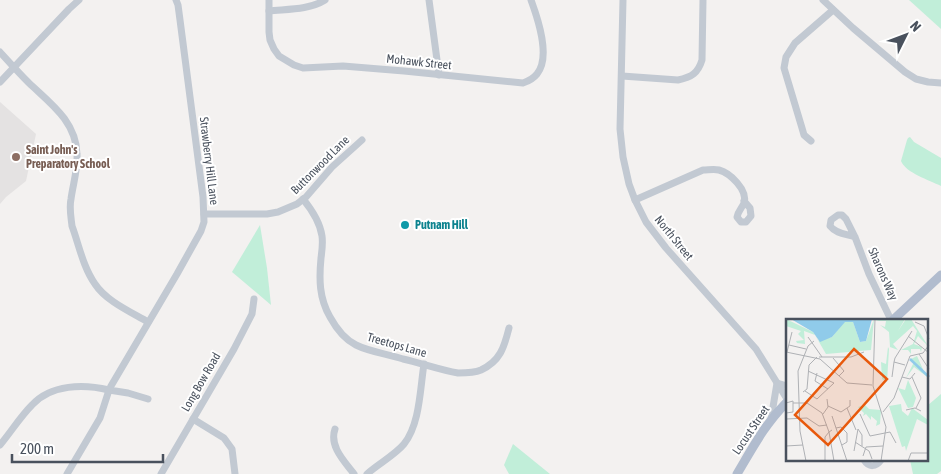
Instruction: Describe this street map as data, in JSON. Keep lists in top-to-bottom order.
{
  "streets": {
    "main road": ["Locust Street"],
    "street": [
      "Mohawk Street",
      "Strawberry Hill Lane",
      "Buttonwood Lane",
      "North Street",
      "Sharons Way",
      "Treetops Lane",
      "Long Bow Road"
    ]
  },
  "crossings": [
    ["Strawberry Hill Lane", "Buttonwood Lane"],
    ["Buttonwood Lane", "Treetops Lane"]
  ],
  "places": ["Saint John's Preparatory School", "Putnam Hill"],
  "scale_bar": "200 m",
  "north": "top right"
}
